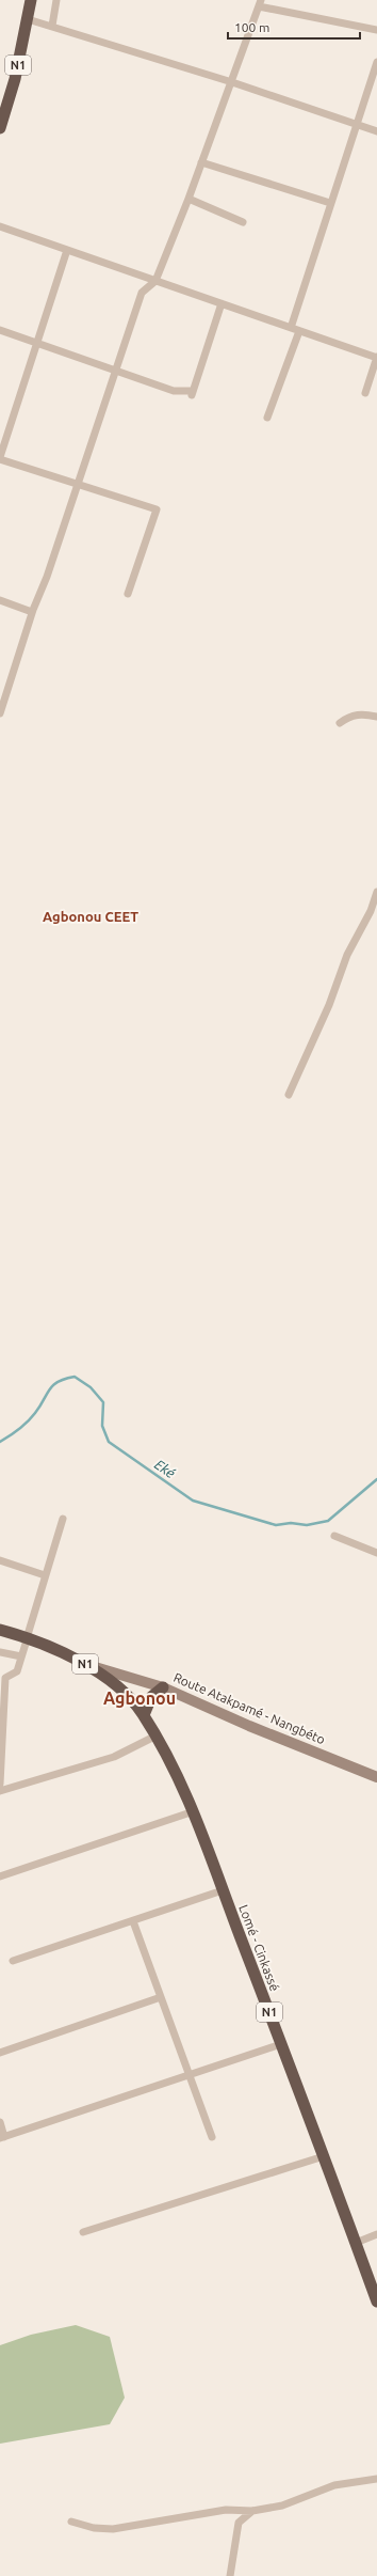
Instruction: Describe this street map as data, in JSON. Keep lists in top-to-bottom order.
{
  "streets": {
    "highway": ["N1", "Lomé - Cinkassé"],
    "main road": ["Route Atakpamé - Nangbéto"]
  },
  "crossings": [
    ["Route Atakpamé - Nangbéto", "Lomé - Cinkassé"]
  ],
  "districts": ["Agbonou CEET", "Agbonou"],
  "water": ["Eké"],
  "scale_bar": "100 m"
}
